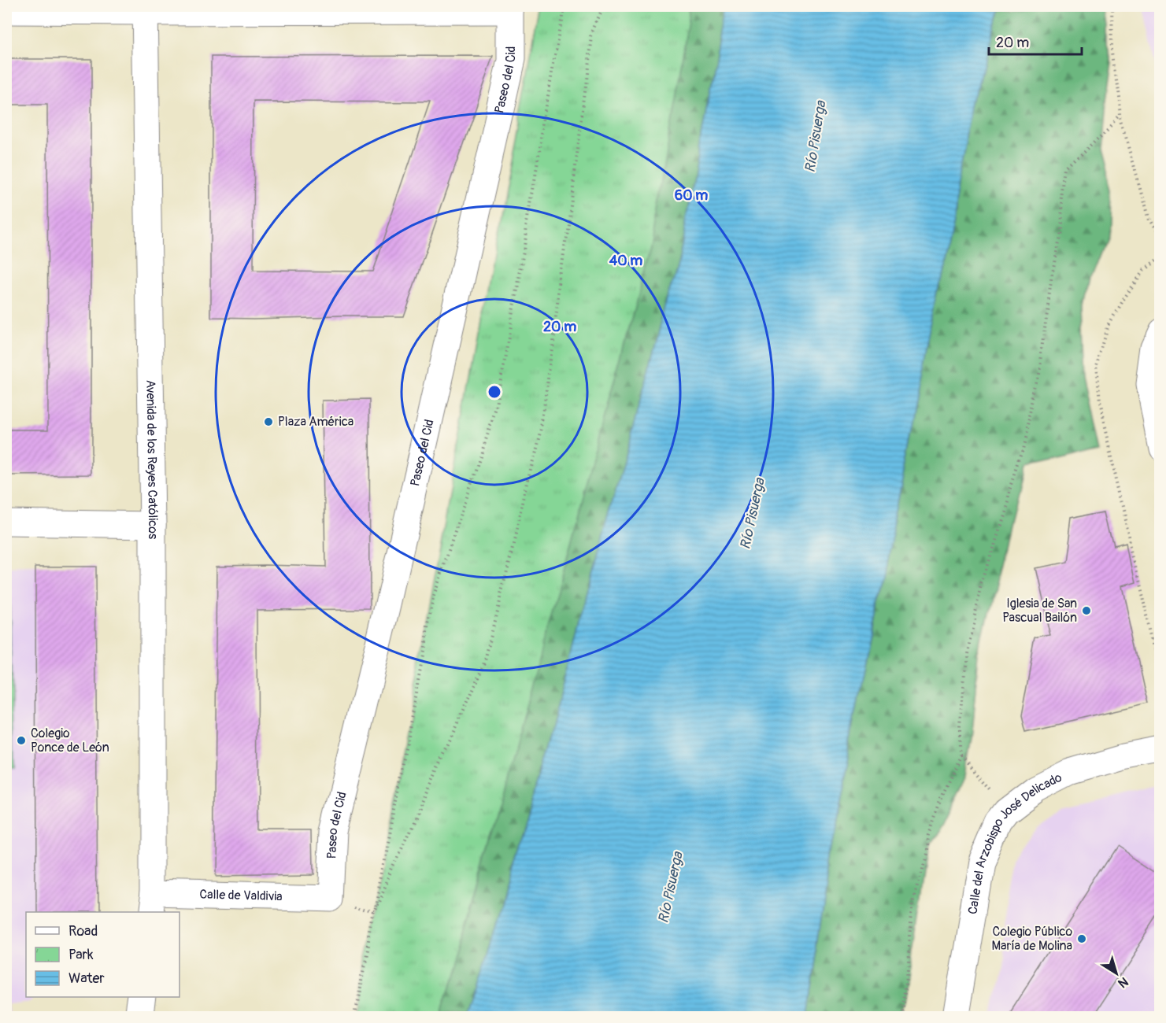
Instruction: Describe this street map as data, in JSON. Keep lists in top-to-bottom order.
{
  "streets": {
    "street": [
      "Paseo del Cid",
      "Avenida de los Reyes Católicos",
      "Calle del Arzobispo José Delicado",
      "Calle de Valdivia"
    ]
  },
  "crossings": [
    ["Paseo del Cid", "Calle de Valdivia"],
    ["Avenida de los Reyes Católicos", "Calle de Valdivia"]
  ],
  "water": ["Río Pisuerga"],
  "places": [
    "Plaza América",
    "Iglesia de San Pascual Bailón",
    "Colegio Ponce de León",
    "Colegio Público María de Molina"
  ],
  "legend": ["Road", "Park", "Water"],
  "scale_bar": "20 m",
  "north": "bottom right",
  "rings": ["60 m", "40 m", "20 m"]
}
